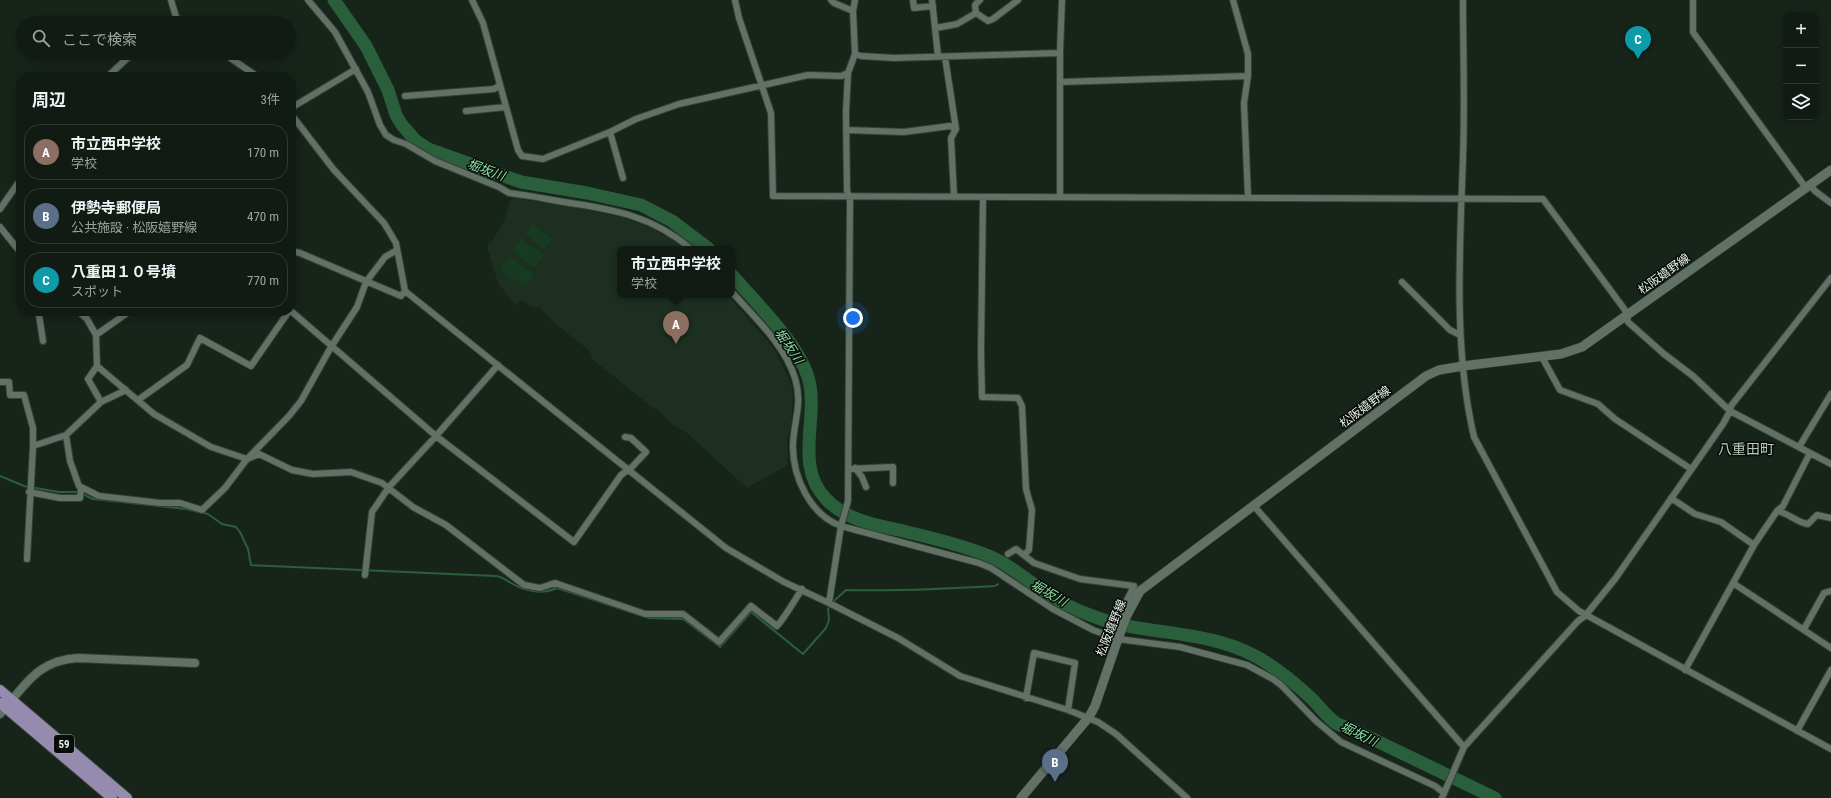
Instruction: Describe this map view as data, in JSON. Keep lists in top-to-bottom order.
{
  "streets": {
    "main road": ["松阪嬉野線", "59"]
  },
  "districts": ["八重田町"],
  "water": ["堀坂川"],
  "page": {
    "map_buttons": ["+", "−"],
    "search": "ここで検索",
    "pins": ["C", "A", "B"],
    "heading": ["周辺", "3件"],
    "list": [
      {
        "mark": "A",
        "name": "市立西中学校",
        "note": "学校",
        "value": "170 m"
      },
      {
        "mark": "B",
        "name": "伊勢寺郵便局",
        "note": "公共施設 · 松阪嬉野線",
        "value": "470 m"
      },
      {
        "mark": "C",
        "name": "八重田１０号墳",
        "note": "スポット",
        "value": "770 m"
      }
    ],
    "popup": ["市立西中学校", "学校"]
  }
}
